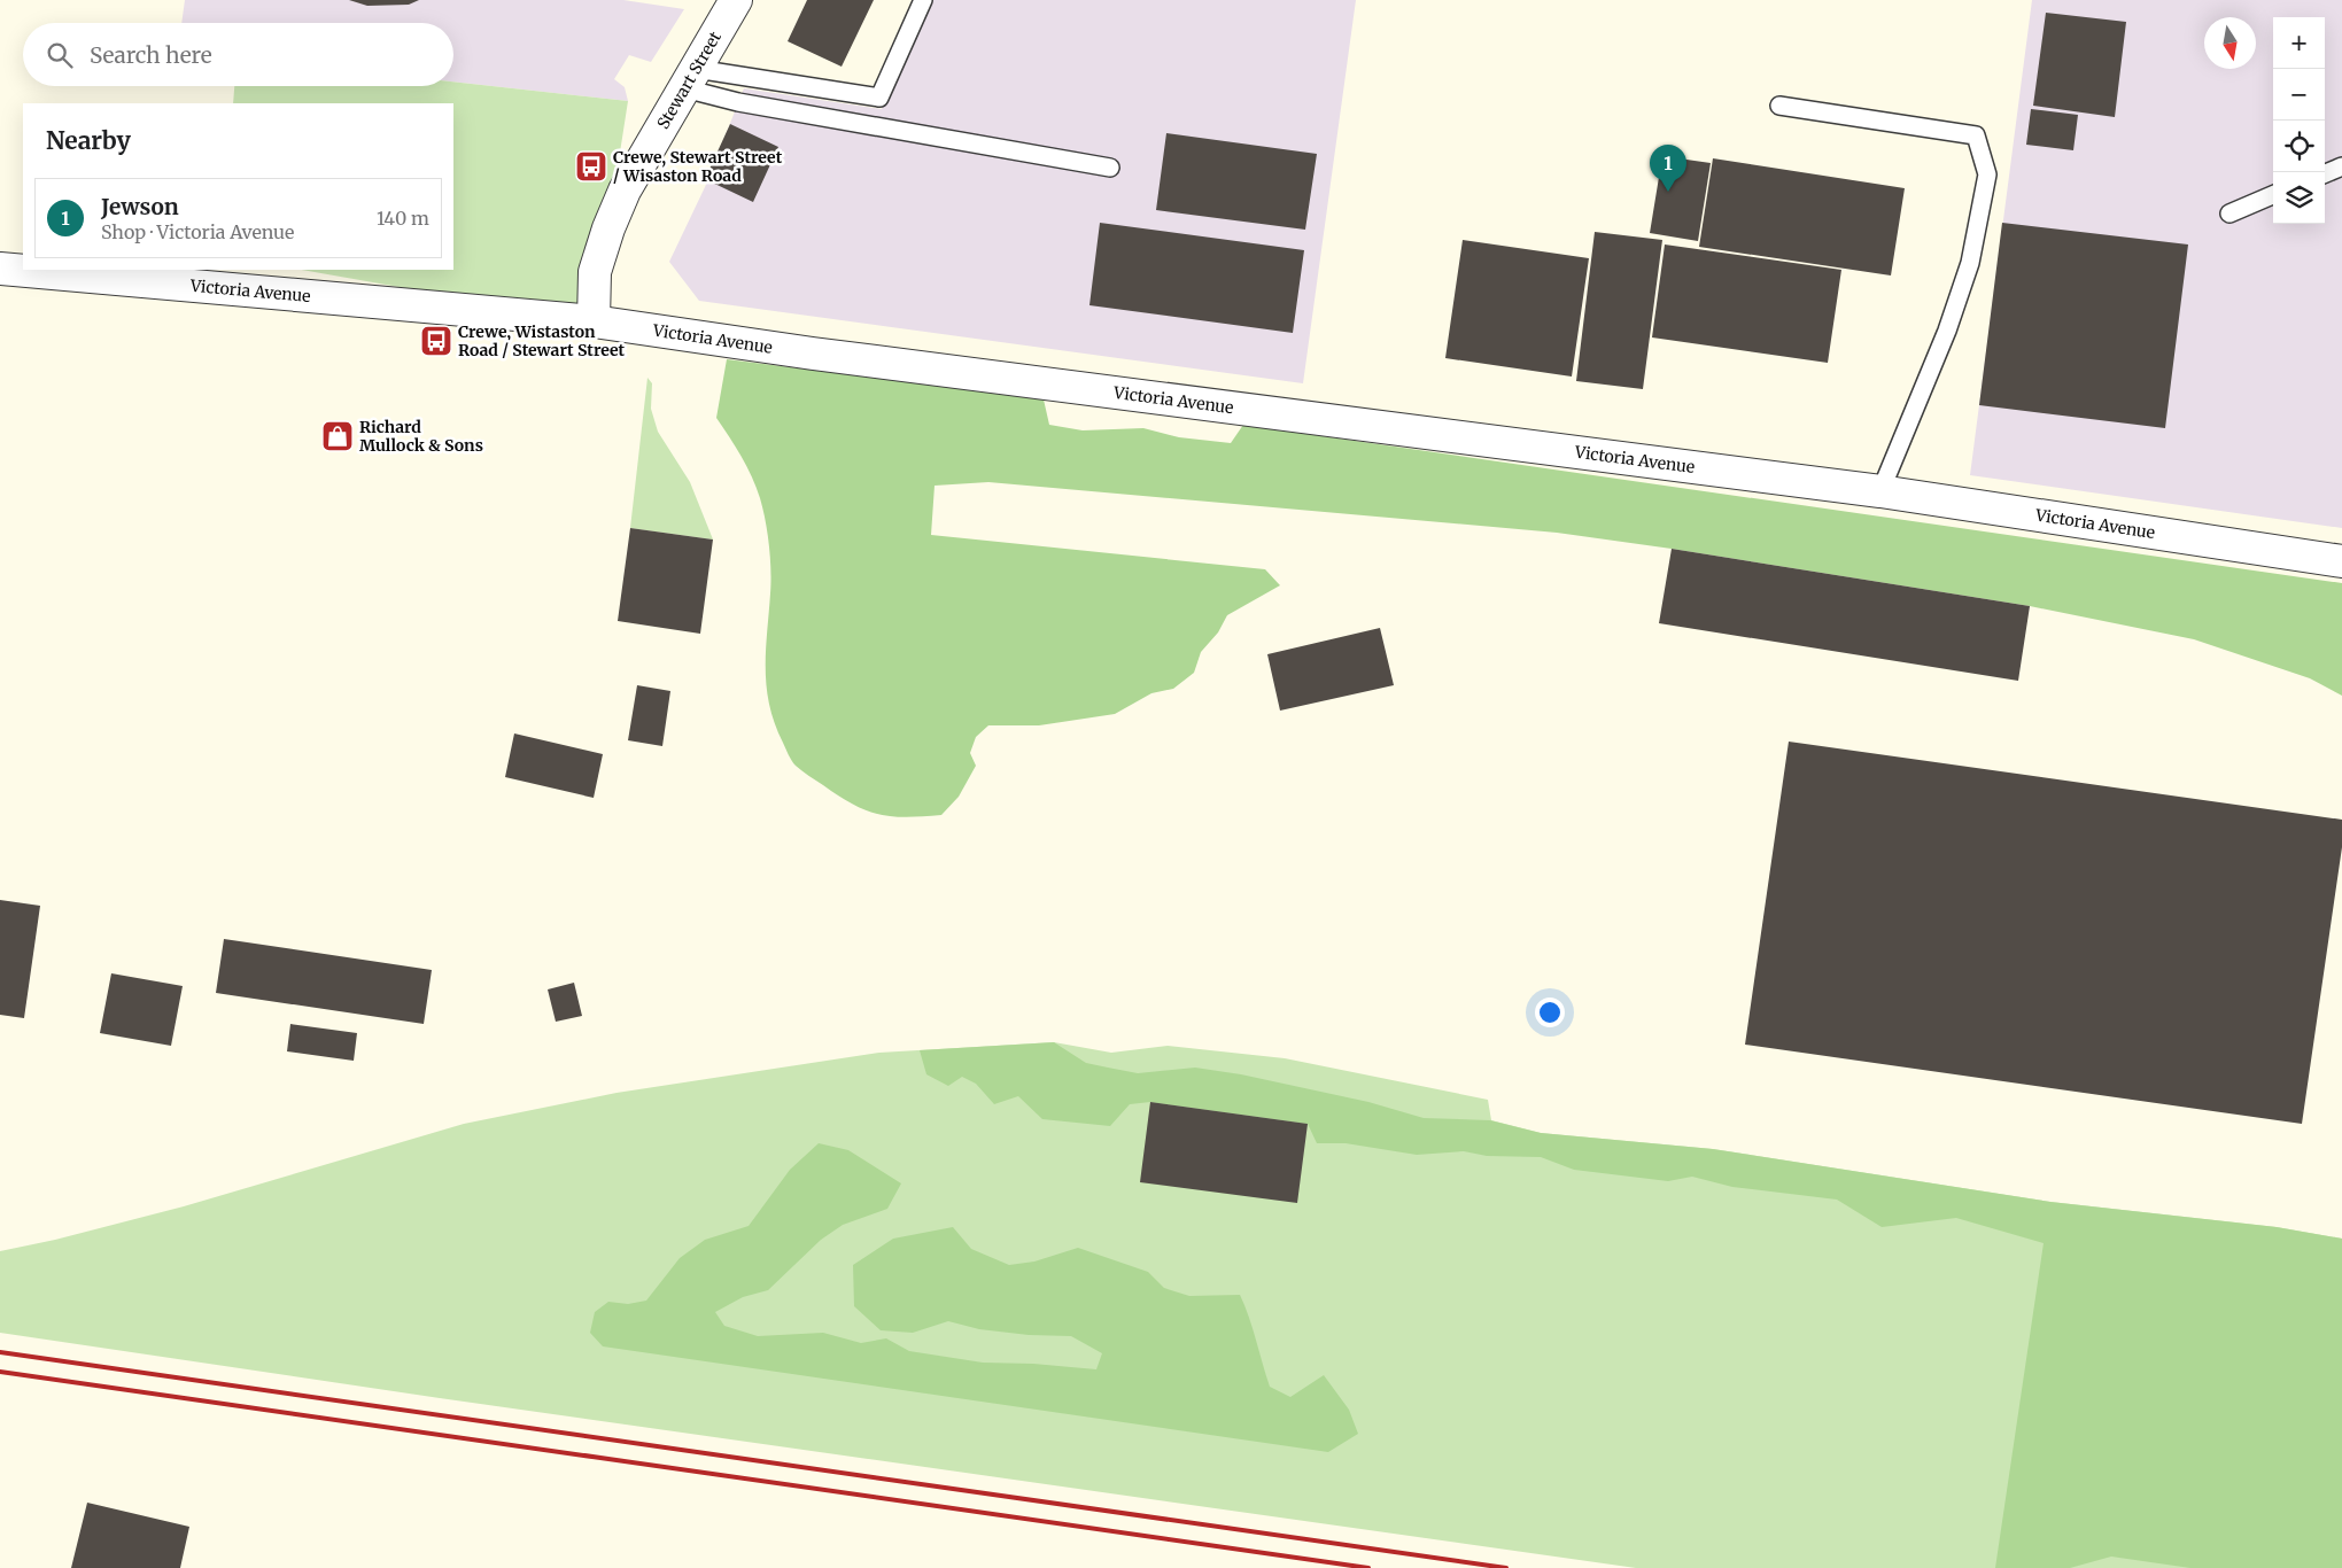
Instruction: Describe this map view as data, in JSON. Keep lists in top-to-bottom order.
{
  "streets": {
    "street": ["Stewart Street", "Victoria Avenue"]
  },
  "crossings": [
    ["Stewart Street", "Victoria Avenue"]
  ],
  "places": {
    "bus stop": ["Crewe, Stewart Street / Wisaston Road", "Crewe, Wistaston Road / Stewart Street"],
    "shop": ["Richard Mullock & Sons"]
  },
  "north": "bottom",
  "page": {
    "map_buttons": ["+", "−"],
    "search": "Search here",
    "heading": "Nearby",
    "pins": "1",
    "list": [
      {
        "mark": "1",
        "name": "Jewson",
        "note": "Shop · Victoria Avenue",
        "value": "140 m"
      }
    ]
  }
}
